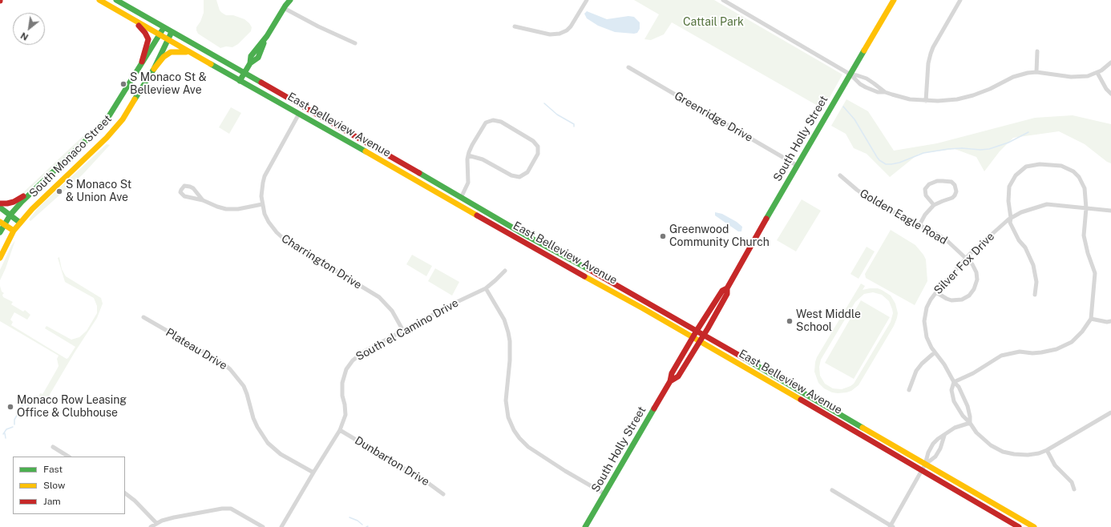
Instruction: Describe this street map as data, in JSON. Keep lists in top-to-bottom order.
{
  "streets": {
    "main road": ["East Belleview Avenue", "South Holly Street", "South Monaco Street"],
    "street": [
      "Greenridge Drive",
      "Golden Eagle Road",
      "Charrington Drive",
      "Silver Fox Drive",
      "South el Camino Drive",
      "Plateau Drive",
      "Dunbarton Drive"
    ]
  },
  "crossings": [
    ["Greenridge Drive", "South Holly Street"],
    ["East Belleview Avenue", "South Holly Street"],
    ["East Belleview Avenue", "South Monaco Street"],
    ["East Belleview Avenue", "Charrington Drive"],
    ["Golden Eagle Road", "Silver Fox Drive"],
    ["Charrington Drive", "South el Camino Drive"],
    ["South el Camino Drive", "Plateau Drive"],
    ["South el Camino Drive", "Dunbarton Drive"]
  ],
  "parks": ["Cattail Park"],
  "places": [
    "S Monaco St & Belleview Ave",
    "S Monaco St & Union Ave",
    "Greenwood Community Church",
    "West Middle School",
    "Monaco Row Leasing Office & Clubhouse"
  ],
  "legend": ["Fast", "Slow", "Jam"],
  "north": "bottom left"
}
